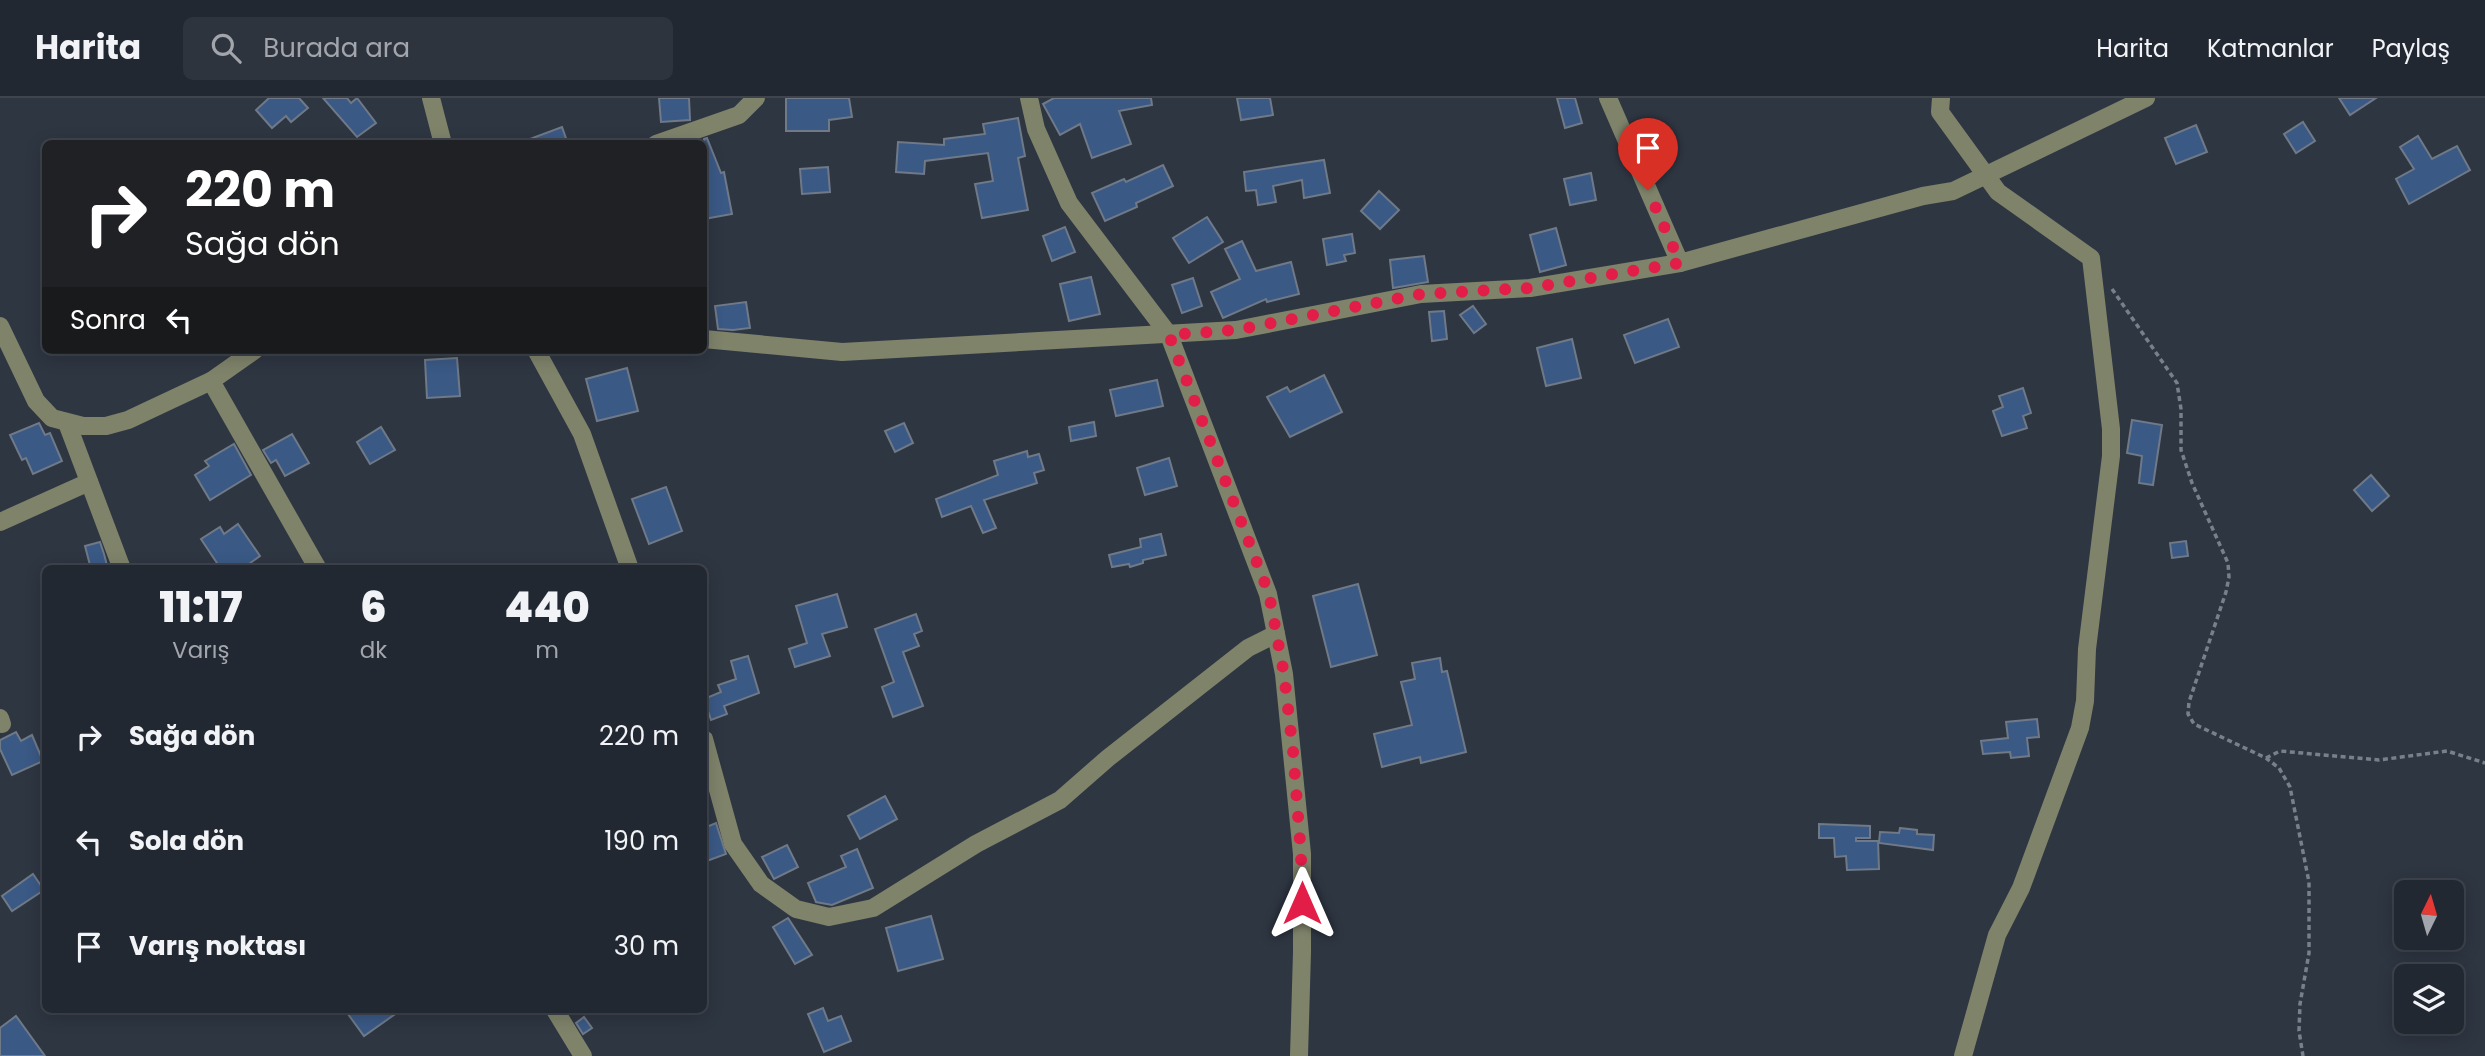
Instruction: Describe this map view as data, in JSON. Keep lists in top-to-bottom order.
{
  "north": "top",
  "page": {
    "header": "Harita",
    "search": "Burada ara",
    "nav": ["Harita", "Katmanlar", "Paylaş"],
    "turn": ["220 m", "Sağa dön"],
    "then": "Sonra",
    "eta": [
      "11:17",
      "Varış",
      "6",
      "dk",
      "440",
      "m"
    ],
    "list": [
      {
        "name": "Sağa dön",
        "value": "220 m"
      },
      {
        "name": "Sola dön",
        "value": "190 m"
      },
      {
        "name": "Varış noktası",
        "value": "30 m"
      }
    ]
  }
}
